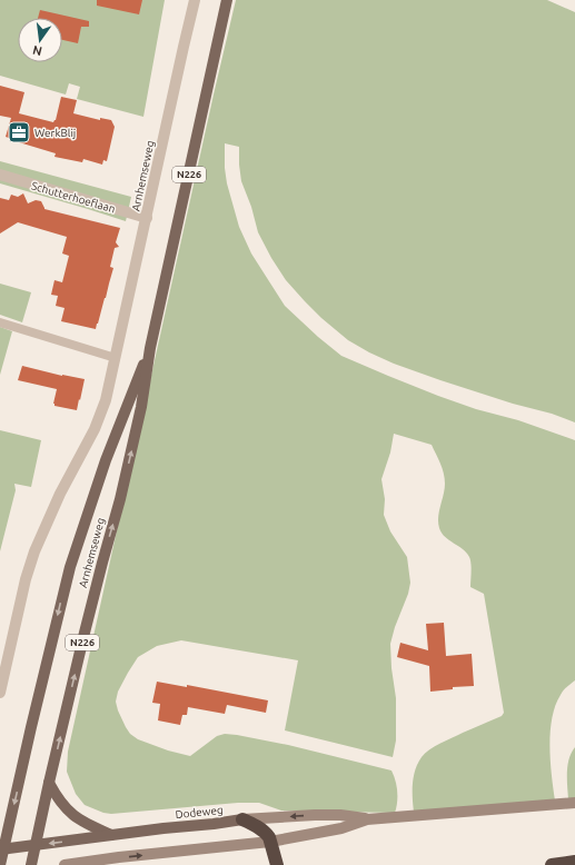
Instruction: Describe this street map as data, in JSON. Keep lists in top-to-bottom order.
{
  "streets": {
    "main road": ["N226", "Arnhemseweg", "Dodeweg"],
    "street": ["Schutterhoeflaan"]
  },
  "crossings": [
    ["N226", "Arnhemseweg"],
    ["N226", "Dodeweg"],
    ["Arnhemseweg", "Schutterhoeflaan"],
    ["Arnhemseweg", "Dodeweg"]
  ],
  "places": {
    "office": ["WerkBlij"]
  },
  "north": "bottom"
}
